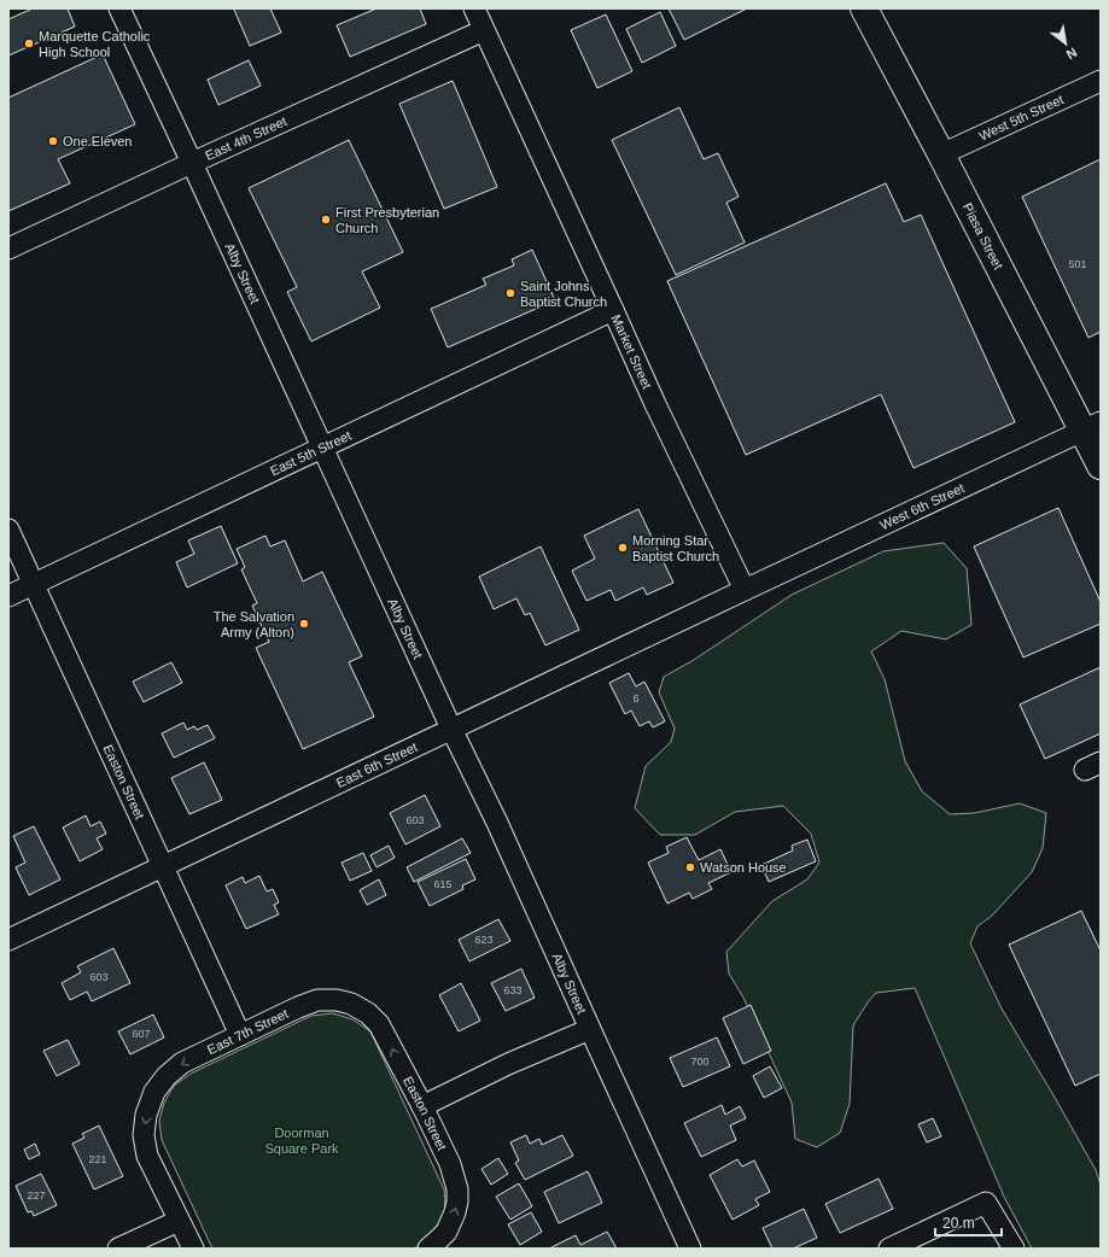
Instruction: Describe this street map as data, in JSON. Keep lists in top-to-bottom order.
{
  "streets": {
    "highway": ["Piasa Street"],
    "street": [
      "West 5th Street",
      "East 4th Street",
      "Alby Street",
      "Market Street",
      "East 5th Street",
      "West 6th Street",
      "East 6th Street",
      "Easton Street",
      "East 7th Street"
    ]
  },
  "crossings": [
    ["West 5th Street", "Piasa Street"],
    ["East 4th Street", "Alby Street"],
    ["East 4th Street", "Market Street"],
    ["Piasa Street", "West 6th Street"],
    ["Alby Street", "East 5th Street"],
    ["Alby Street", "East 6th Street"],
    ["Market Street", "East 5th Street"],
    ["Market Street", "West 6th Street"],
    ["Market Street", "East 6th Street"],
    ["East 5th Street", "Easton Street"],
    ["West 6th Street", "East 6th Street"],
    ["East 6th Street", "Easton Street"],
    ["Easton Street", "East 7th Street"]
  ],
  "one_way": ["East 7th Street"],
  "parks": ["Doorman Square Park"],
  "places": [
    "Marquette Catholic High School",
    "One Eleven",
    "First Presbyterian Church",
    "Saint Johns Baptist Church",
    "Morning Star Baptist Church",
    "The Salvation Army (Alton)",
    "Watson House"
  ],
  "house_numbers": [
    "501",
    "6",
    "603",
    "615",
    "623",
    "603",
    "633",
    "607",
    "700",
    "221",
    "227"
  ],
  "scale_bar": "20 m",
  "north": "bottom right"
}
